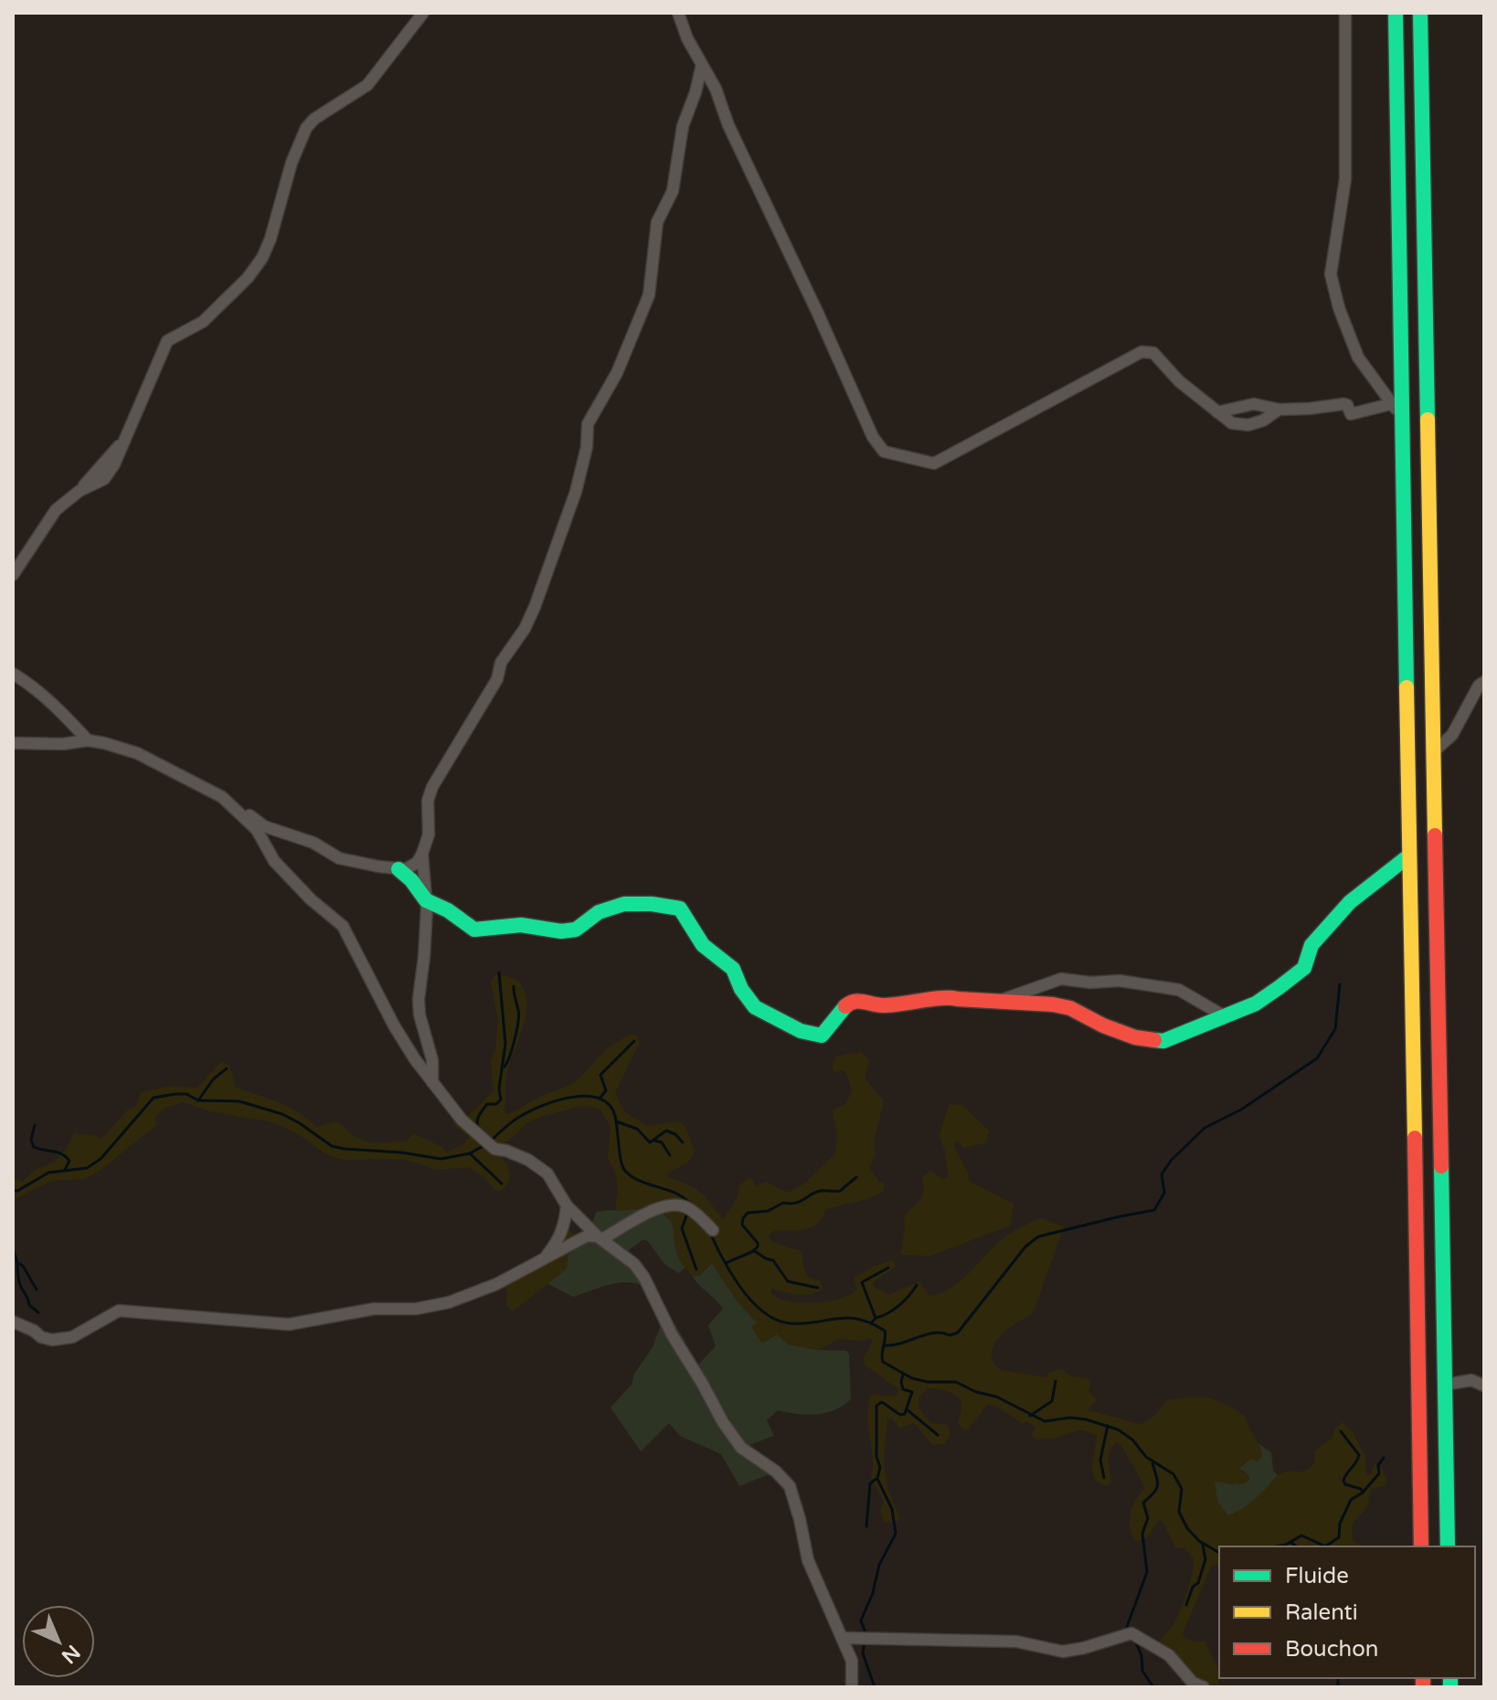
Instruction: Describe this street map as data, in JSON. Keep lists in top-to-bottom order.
{
  "legend": ["Fluide", "Ralenti", "Bouchon"],
  "north": "bottom right"
}
